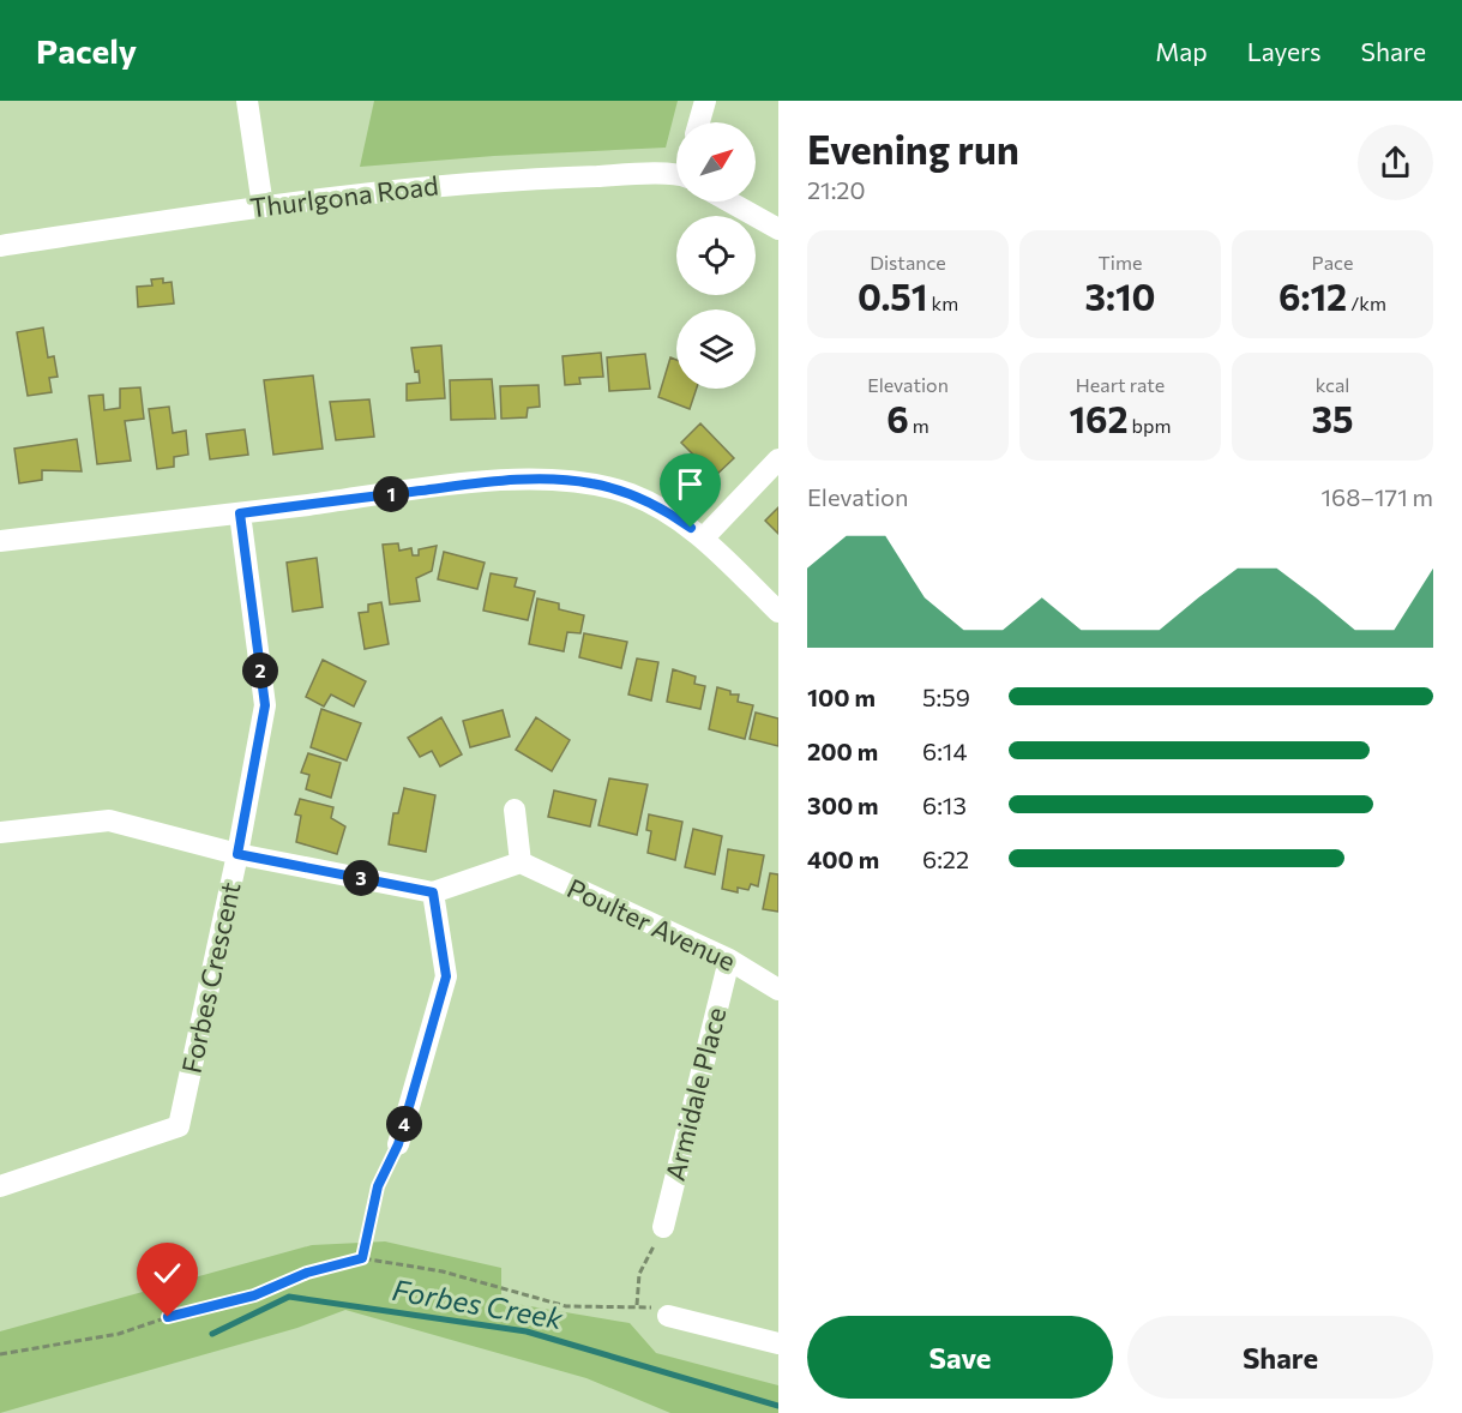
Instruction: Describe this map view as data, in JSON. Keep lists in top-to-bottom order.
{
  "streets": {
    "street": [
      "Thurlgona Road",
      "Poulter Avenue",
      "Forbes Crescent",
      "Armidale Place"
    ]
  },
  "crossings": [
    ["Poulter Avenue", "Armidale Place"]
  ],
  "water": ["Forbes Creek"],
  "north": "top right",
  "page": {
    "header": "Pacely",
    "nav": ["Map", "Layers", "Share"],
    "heading": ["Evening run", "21:20"],
    "stats": [
      ["Distance", "0.51 km"],
      ["Time", "3:10"],
      ["Pace", "6:12 /km"],
      ["Elevation", "6 m"],
      ["Heart rate", "162 bpm"],
      ["kcal", "35"]
    ],
    "chart": ["Elevation", "168–171 m"],
    "pins": [
      "1",
      "2",
      "3",
      "4"
    ],
    "list": [
      {
        "name": "100 m",
        "note": "5:59"
      },
      {
        "name": "200 m",
        "note": "6:14"
      },
      {
        "name": "300 m",
        "note": "6:13"
      },
      {
        "name": "400 m",
        "note": "6:22"
      }
    ],
    "buttons": ["Save", "Share"]
  }
}
